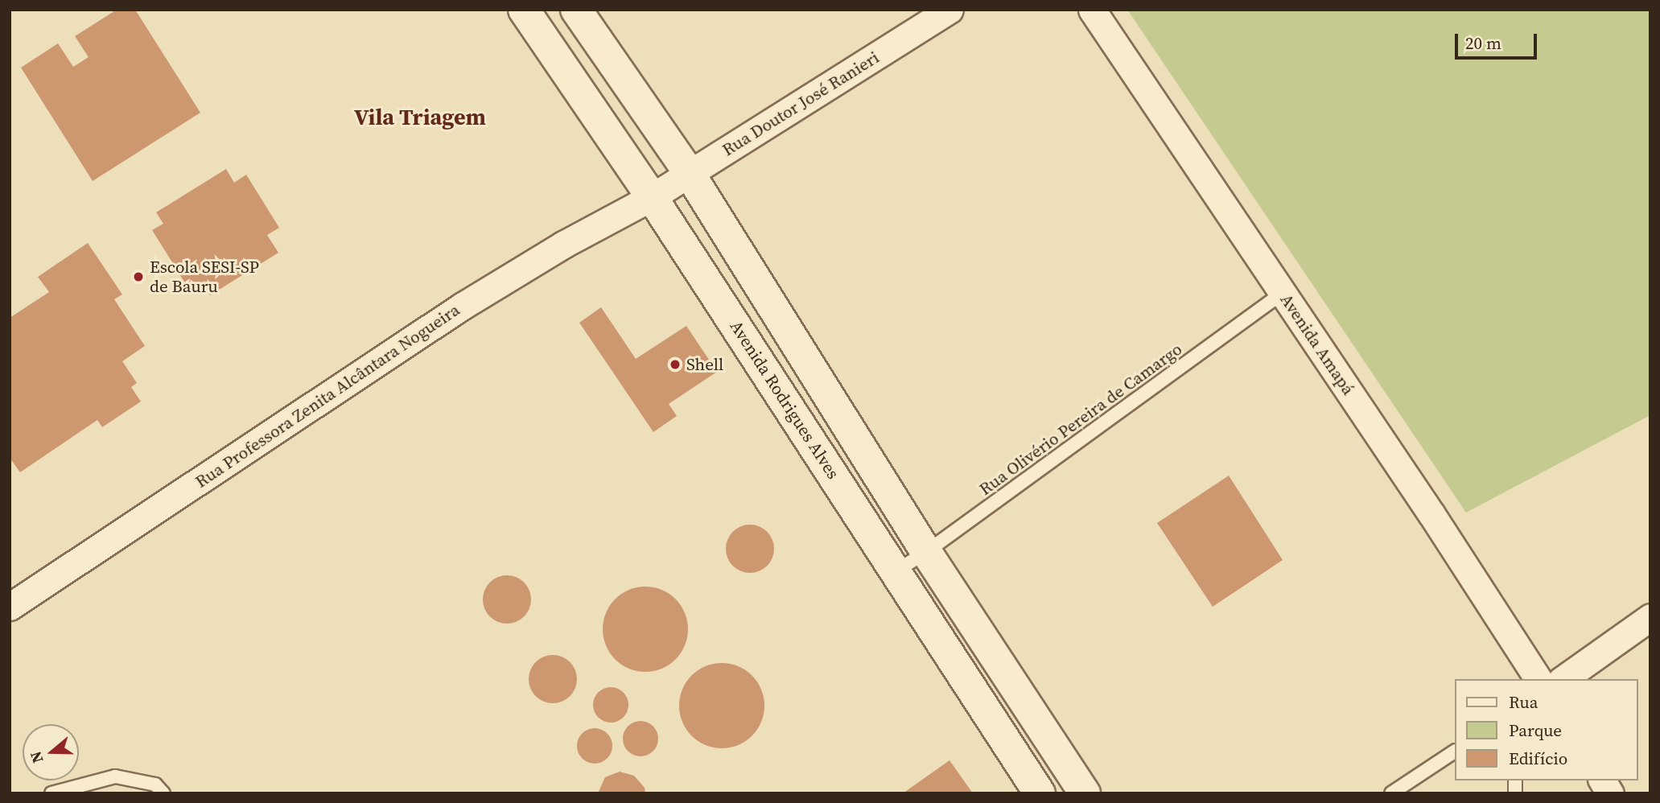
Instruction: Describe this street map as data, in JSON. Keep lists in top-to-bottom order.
{
  "streets": {
    "main road": ["Avenida Rodrigues Alves"],
    "street": ["Rua Doutor José Ranieri", "Avenida Amapá", "Rua Professora Zenita Alcântara Nogueira"],
    "lane": ["Rua Olivério Pereira de Camargo"]
  },
  "crossings": [
    ["Rua Doutor José Ranieri", "Rua Professora Zenita Alcântara Nogueira"],
    ["Rua Doutor José Ranieri", "Avenida Rodrigues Alves"],
    ["Avenida Amapá", "Rua Olivério Pereira de Camargo"],
    ["Rua Professora Zenita Alcântara Nogueira", "Avenida Rodrigues Alves"],
    ["Avenida Rodrigues Alves", "Rua Olivério Pereira de Camargo"]
  ],
  "districts": ["Vila Triagem"],
  "places": ["Escola SESI-SP de Bauru", "Shell"],
  "legend": ["Rua", "Parque", "Edifício"],
  "scale_bar": "20 m",
  "north": "left"
}
